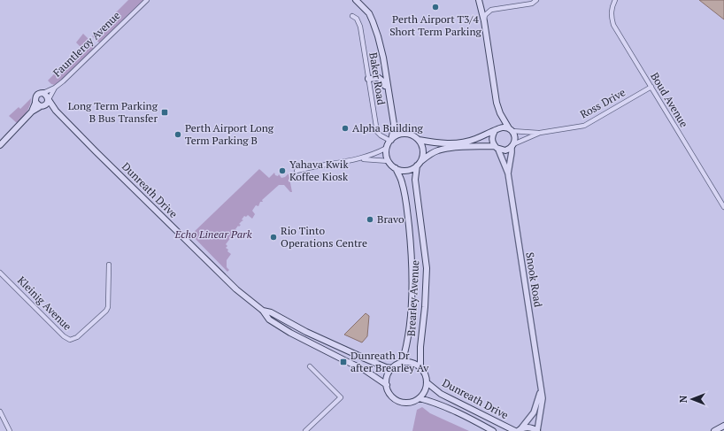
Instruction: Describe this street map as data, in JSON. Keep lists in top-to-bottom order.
{
  "streets": {
    "main road": ["Dunreath Drive", "Brearley Avenue"],
    "street": [
      "Fauntleroy Avenue",
      "Baker Road",
      "Boud Avenue",
      "Ross Drive",
      "Snook Road",
      "Kleinig Avenue"
    ]
  },
  "crossings": [
    ["Fauntleroy Avenue", "Dunreath Drive"],
    ["Baker Road", "Brearley Avenue"],
    ["Boud Avenue", "Ross Drive"],
    ["Ross Drive", "Snook Road"],
    ["Dunreath Drive", "Snook Road"],
    ["Dunreath Drive", "Brearley Avenue"]
  ],
  "parks": ["Echo Linear Park"],
  "places": {
    "other": [
      "Perth Airport T3/4 Short Term Parking",
      "Alpha Building",
      "Perth Airport Long Term Parking B",
      "Yahava Kwik Koffee Kiosk",
      "Bravo",
      "Rio Tinto Operations Centre"
    ],
    "transit": ["Long Term Parking B Bus Transfer", "Dunreath Dr after Brearley Av"]
  },
  "north": "left"
}
